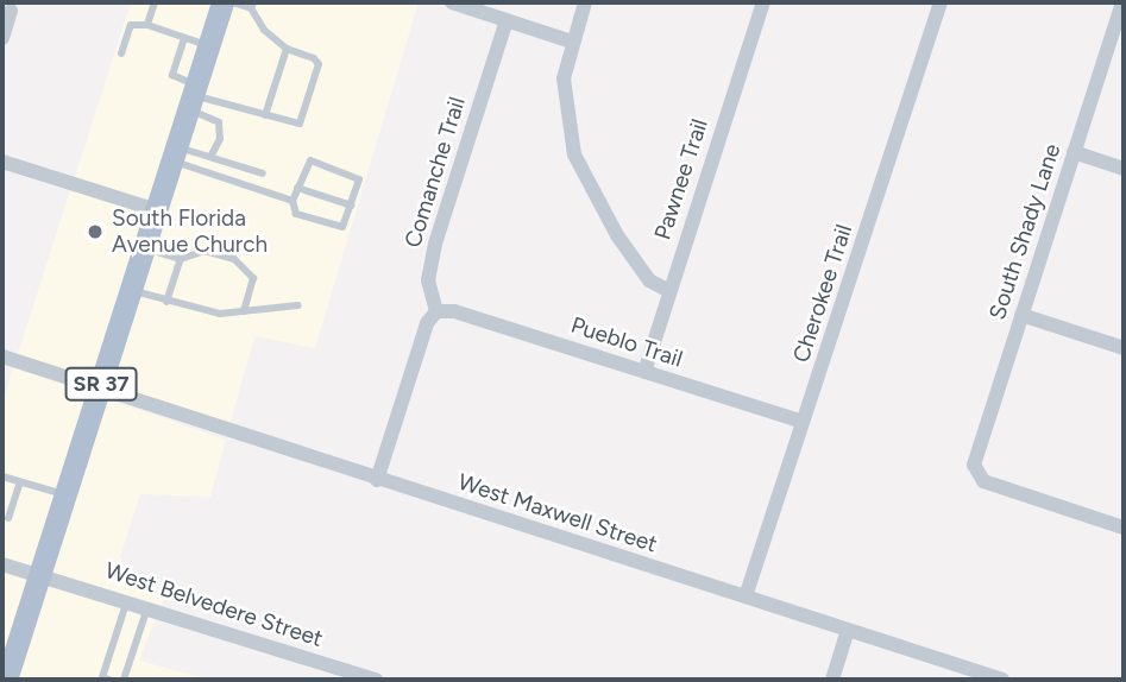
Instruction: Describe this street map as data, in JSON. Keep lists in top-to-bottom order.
{
  "streets": {
    "main road": ["SR 37"],
    "street": [
      "Comanche Trail",
      "Pawnee Trail",
      "South Shady Lane",
      "Cherokee Trail",
      "Pueblo Trail",
      "West Maxwell Street",
      "West Belvedere Street"
    ]
  },
  "crossings": [
    ["Comanche Trail", "Pueblo Trail"],
    ["Pawnee Trail", "Pueblo Trail"],
    ["Cherokee Trail", "Pueblo Trail"],
    ["Cherokee Trail", "West Maxwell Street"],
    ["SR 37", "West Maxwell Street"],
    ["SR 37", "West Belvedere Street"]
  ],
  "places": ["South Florida Avenue Church"]
}
